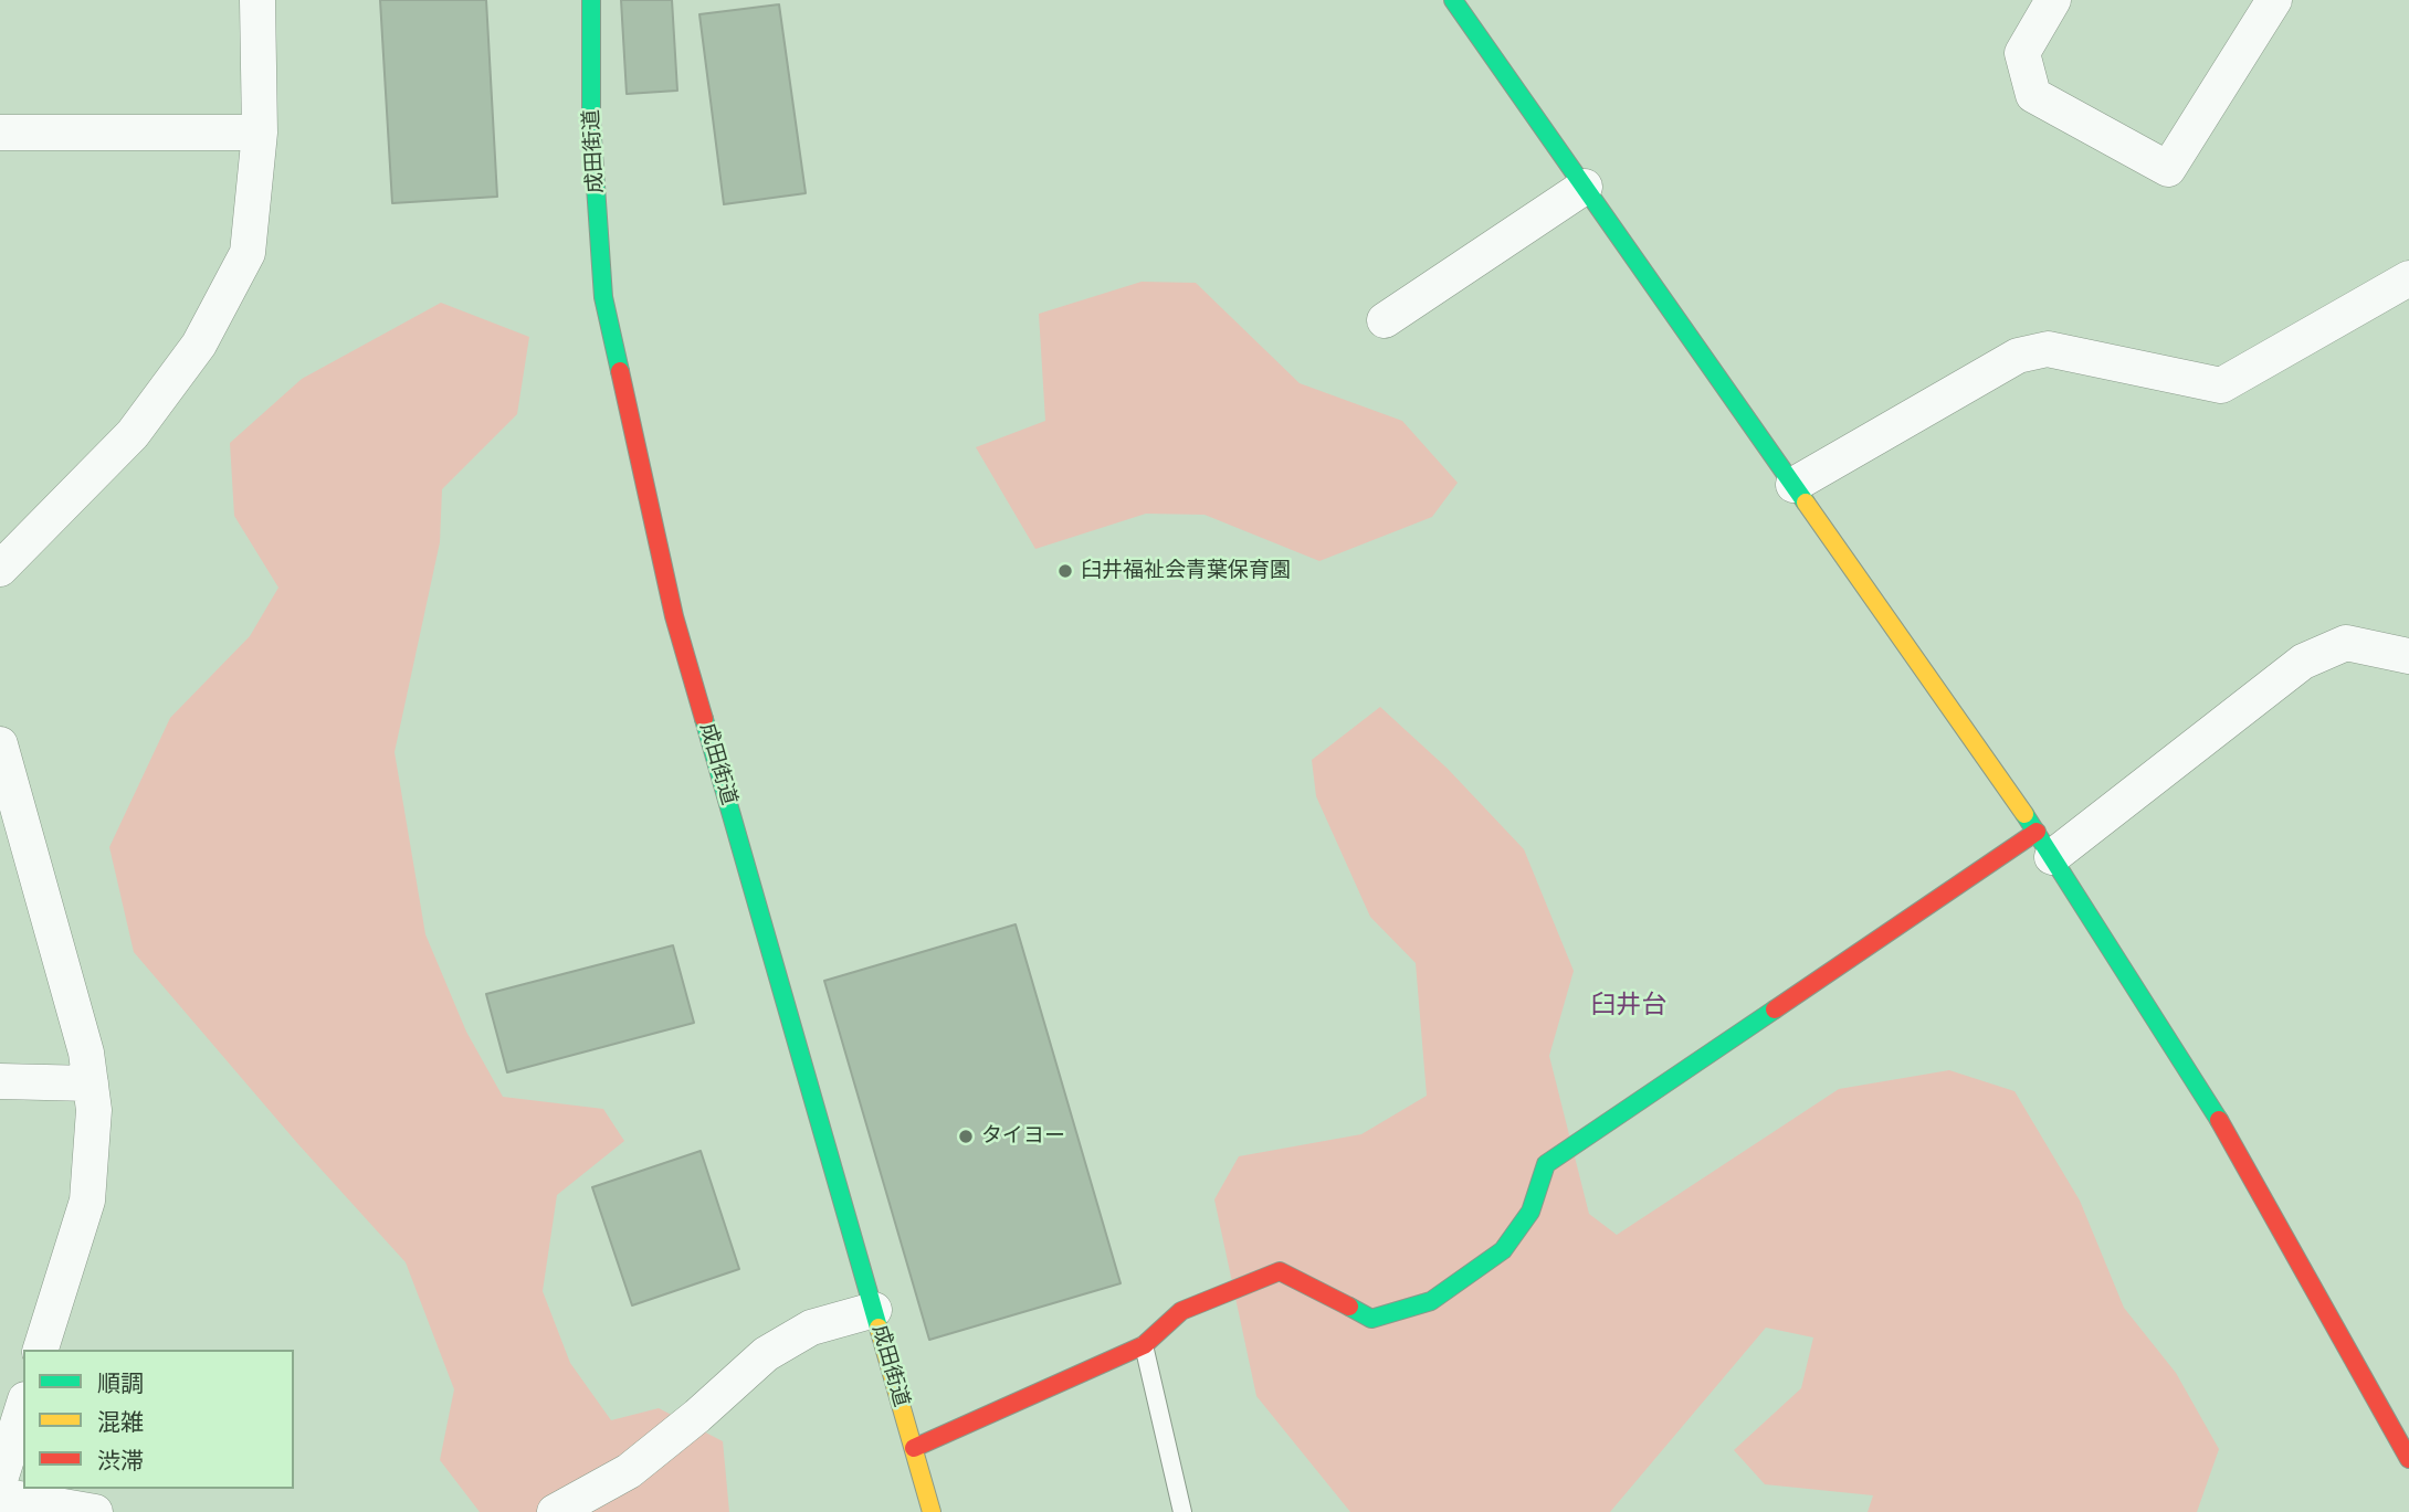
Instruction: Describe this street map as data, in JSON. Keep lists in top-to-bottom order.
{
  "streets": {
    "main road": ["成田街道"]
  },
  "districts": ["臼井台"],
  "places": ["臼井福祉会青葉保育園", "タイヨー"],
  "legend": ["順調", "混雑", "渋滞"]
}
